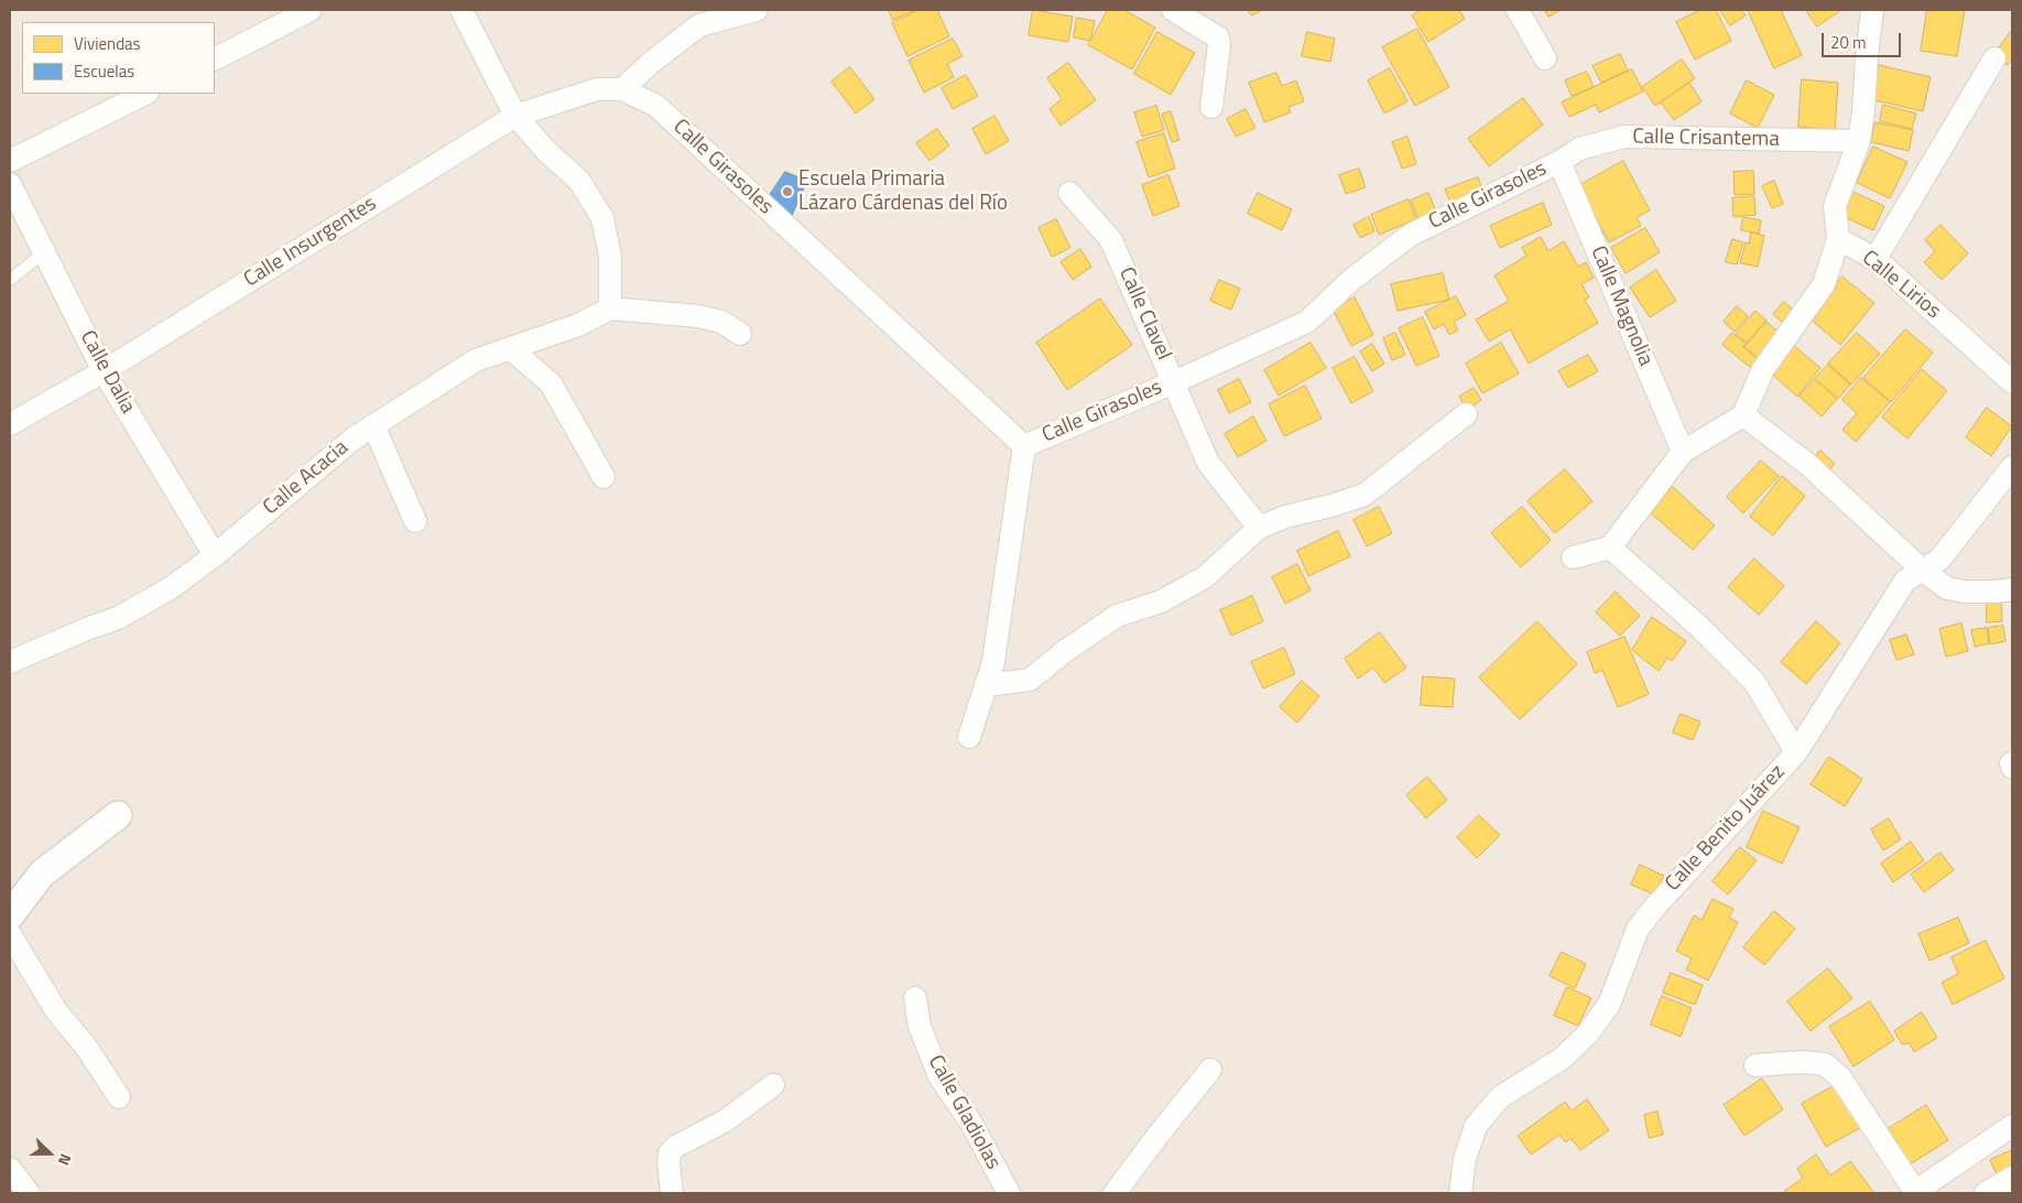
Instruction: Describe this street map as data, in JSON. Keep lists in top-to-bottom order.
{
  "streets": {
    "street": [
      "Calle Crisantema",
      "Calle Girasoles",
      "Calle Insurgentes",
      "Calle Lirios",
      "Calle Magnolia",
      "Calle Clavel",
      "Calle Dalia",
      "Calle Acacia",
      "Calle Benito Juárez",
      "Calle Gladiolas"
    ]
  },
  "crossings": [
    ["Calle Crisantema", "Calle Girasoles"],
    ["Calle Crisantema", "Calle Lirios"],
    ["Calle Crisantema", "Calle Magnolia"],
    ["Calle Girasoles", "Calle Insurgentes"],
    ["Calle Girasoles", "Calle Magnolia"],
    ["Calle Girasoles", "Calle Clavel"],
    ["Calle Insurgentes", "Calle Dalia"],
    ["Calle Dalia", "Calle Acacia"]
  ],
  "places": ["Escuela Primaria Lázaro Cárdenas del Río"],
  "legend": ["Viviendas", "Escuelas"],
  "scale_bar": "20 m",
  "north": "right"
}
